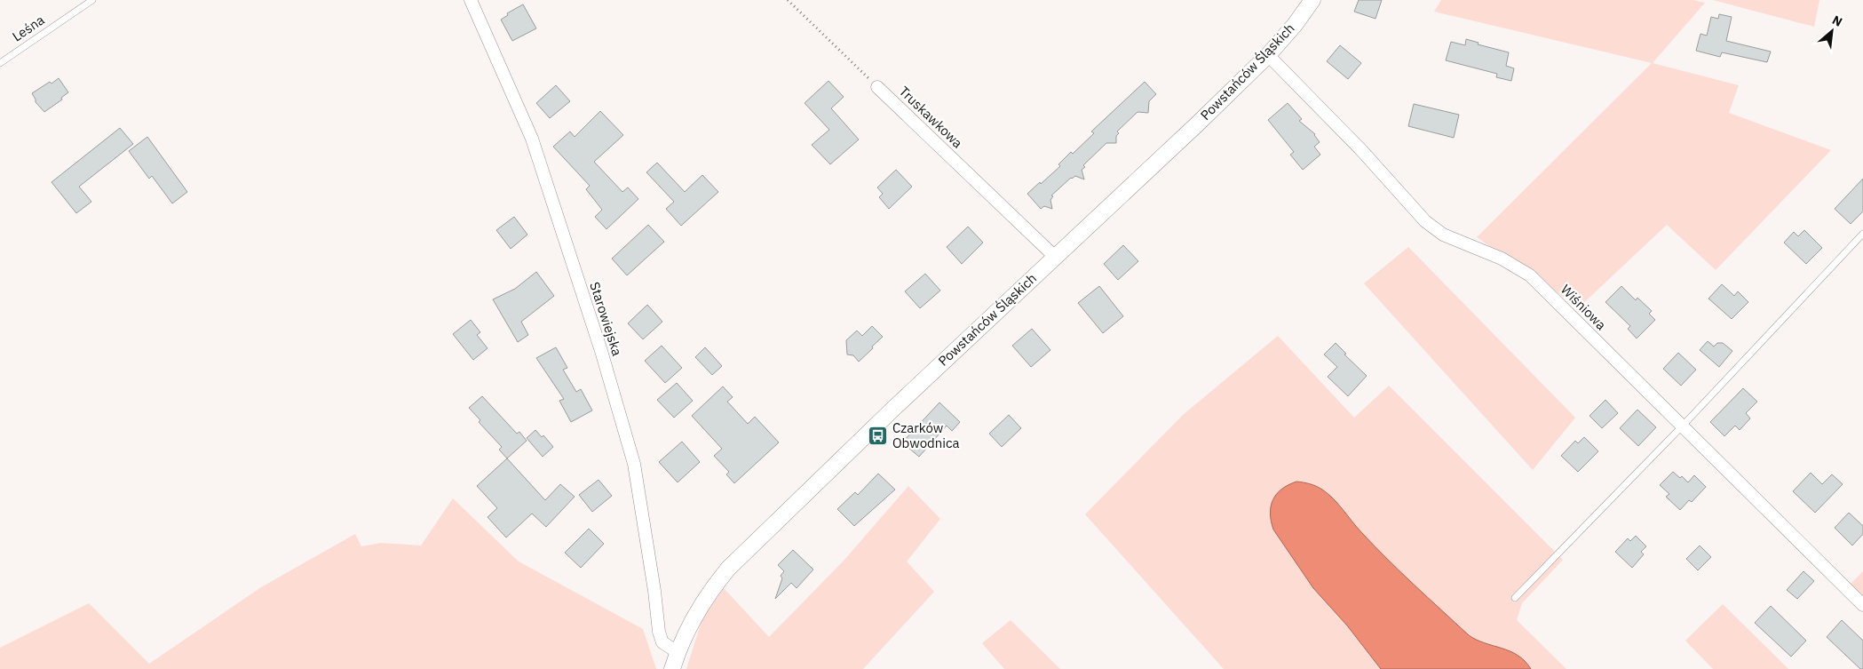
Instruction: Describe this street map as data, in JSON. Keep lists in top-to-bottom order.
{
  "streets": {
    "street": [
      "Powstańców Śląskich",
      "Truskawkowa",
      "Wiśniowa",
      "Starowiejska"
    ],
    "lane": ["Leśna"]
  },
  "crossings": [
    ["Powstańców Śląskich", "Truskawkowa"],
    ["Powstańców Śląskich", "Wiśniowa"],
    ["Powstańców Śląskich", "Starowiejska"]
  ],
  "places": {
    "bus stop": ["Czarków Obwodnica"]
  },
  "north": "top right"
}
